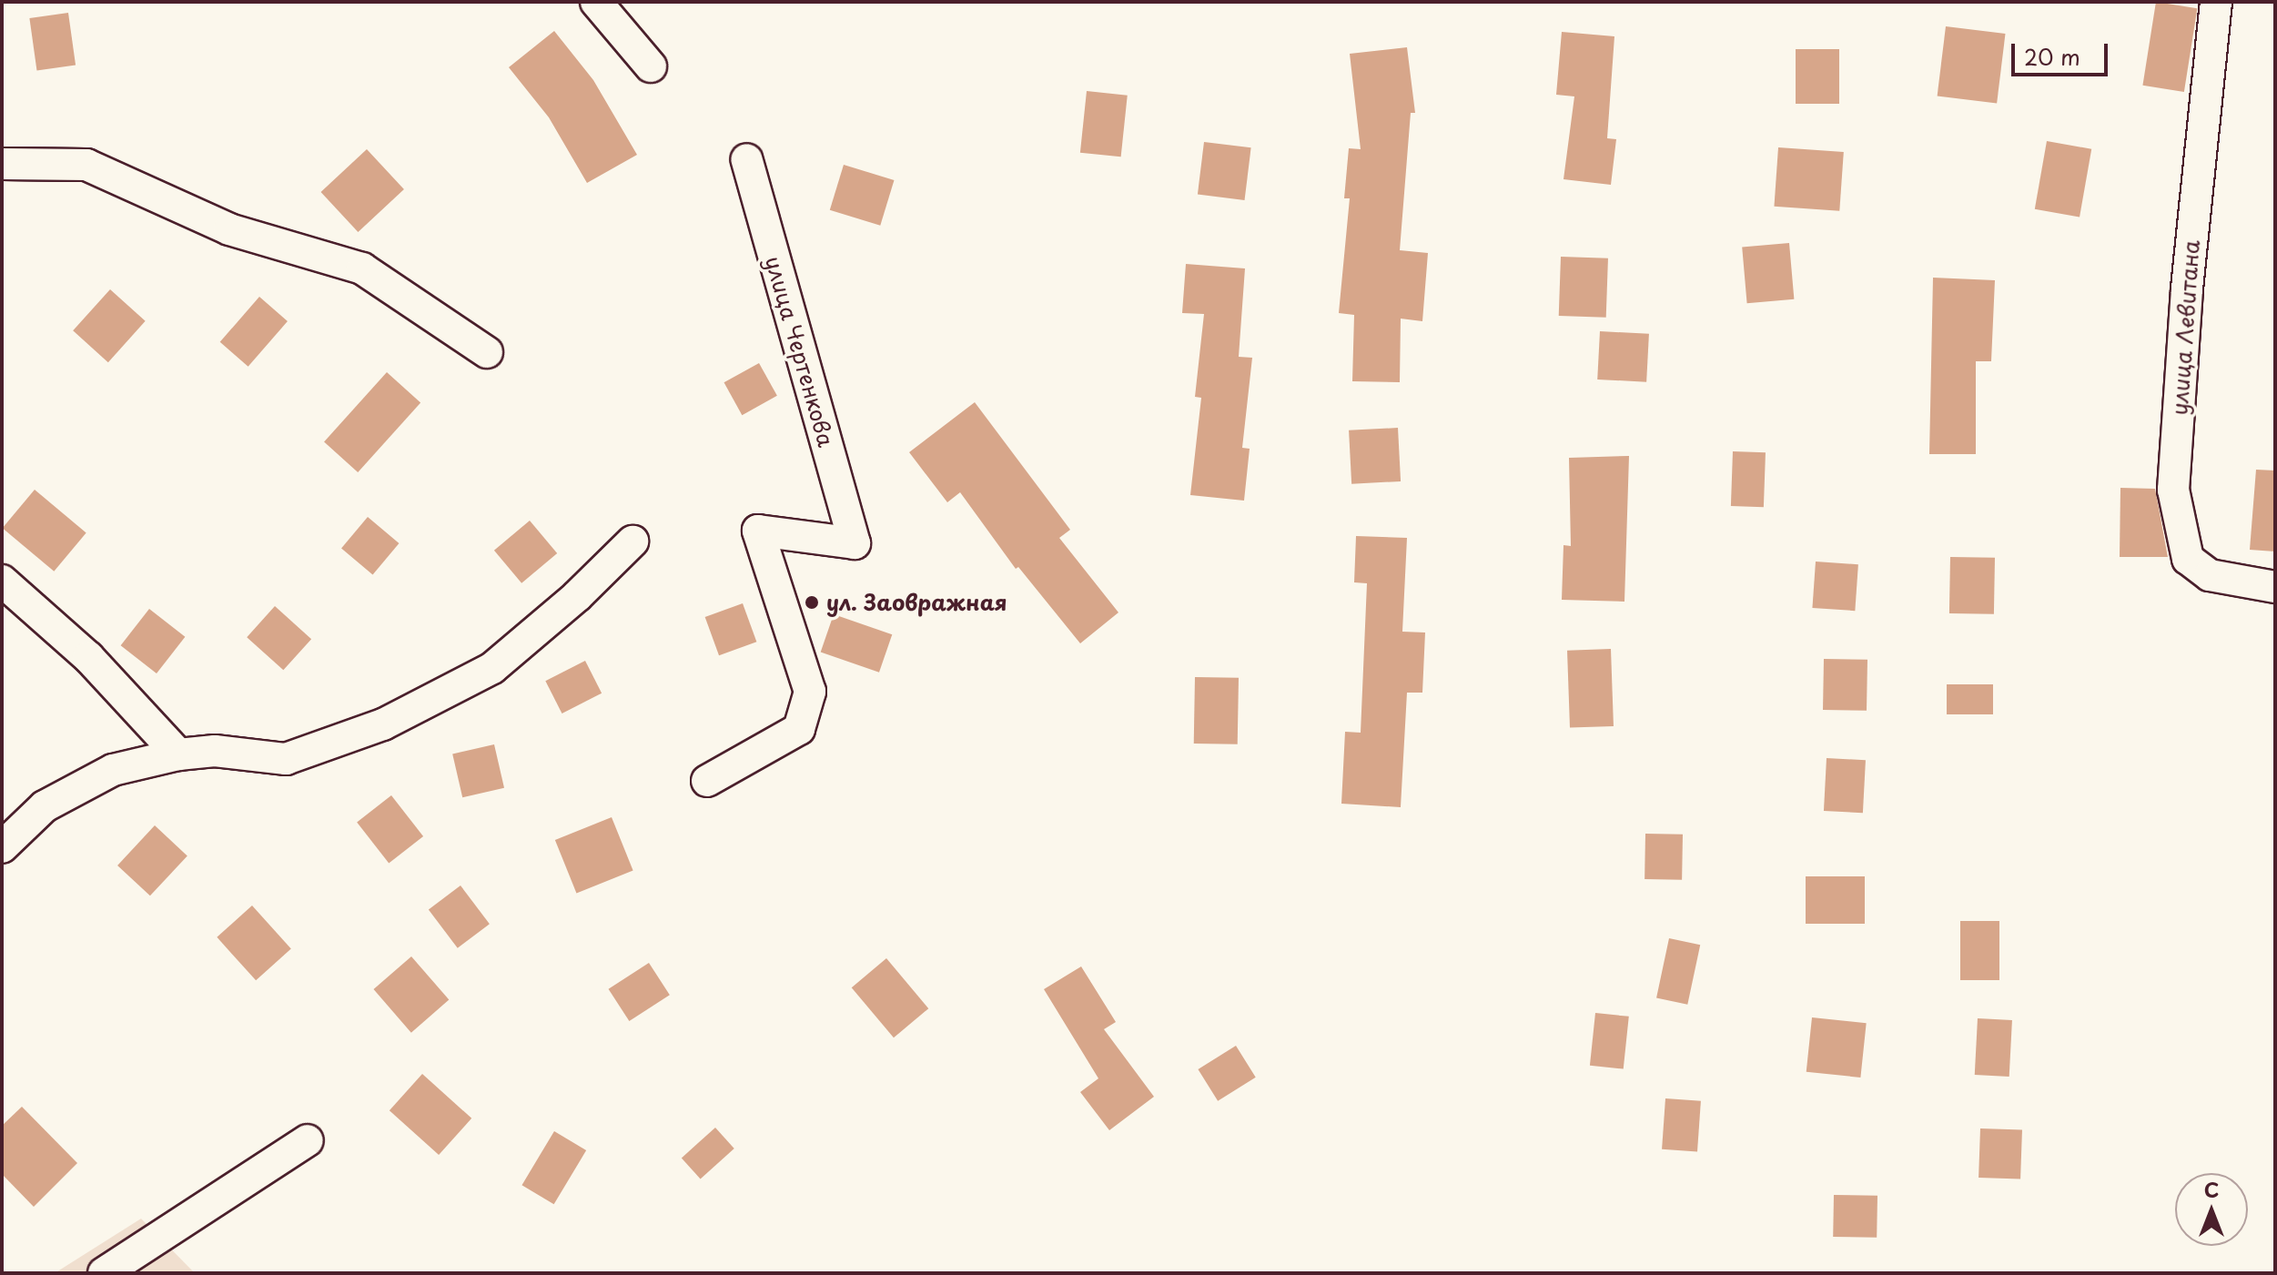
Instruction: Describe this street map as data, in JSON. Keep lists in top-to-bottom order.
{
  "streets": {
    "street": ["улица Левитана", "улица Чертенкова"]
  },
  "places": ["ул. Заовражная"],
  "scale_bar": "20 m",
  "north": "top"
}
